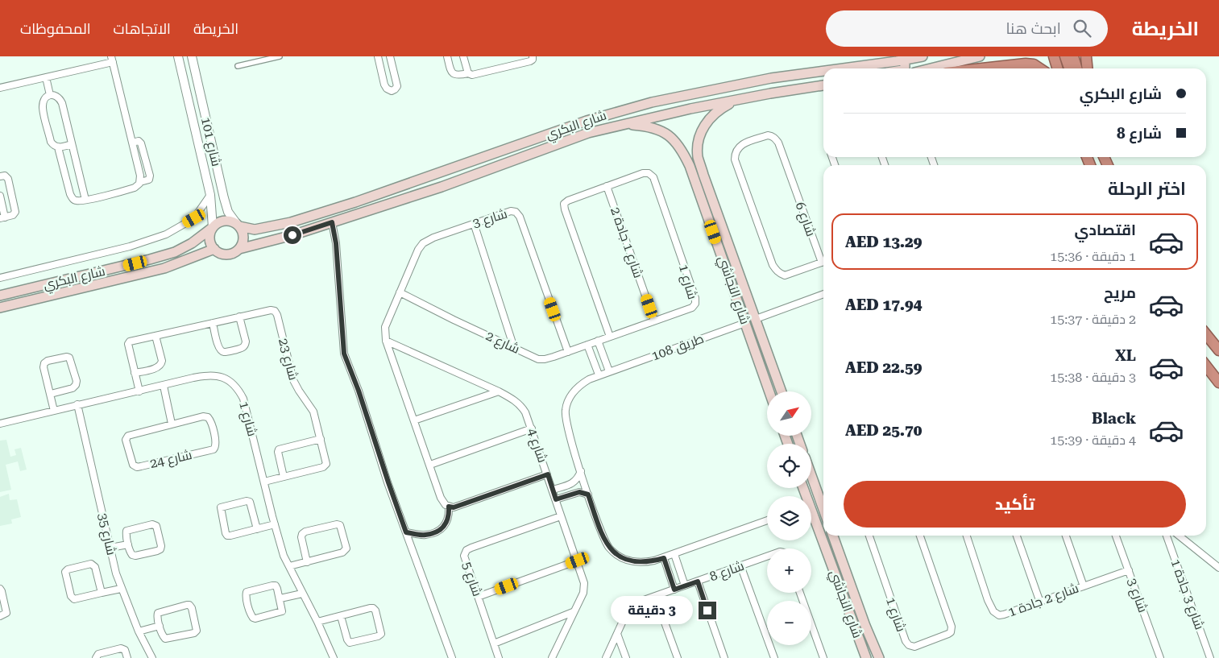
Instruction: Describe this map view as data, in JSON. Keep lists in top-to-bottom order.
{
  "streets": {
    "main road": ["شارع البكري", "شارع النجاشي"],
    "street": [
      "شارع 101",
      "شارع 3",
      "شارع 6",
      "شارع 1 جادة 2",
      "شارع 1",
      "شارع 2",
      "طريق 108",
      "شارع 23",
      "شارع 4",
      "شارع 24",
      "شارع 35",
      "شارع 8",
      "شارع 5",
      "شارع 3 جادة 1",
      "شارع 2 جادة 1"
    ]
  },
  "crossings": [
    ["شارع البكري", "شارع 101"],
    ["شارع البكري", "شارع النجاشي"],
    ["شارع 3", "شارع 2"],
    ["شارع 3", "شارع 4"],
    ["شارع 3", "شارع 2 جادة 1"],
    ["شارع 1 جادة 2", "شارع 1"],
    ["شارع 1", "شارع 2"],
    ["شارع 1", "شارع 23"],
    ["شارع 1", "شارع 35"],
    ["شارع النجاشي", "طريق 108"]
  ],
  "north": "top right",
  "page": {
    "header": "الخريطة",
    "search": "ابحث هنا",
    "nav": ["الخريطة", "الاتجاهات", "المحفوظات"],
    "banner": ["شارع البكري", "شارع 8"],
    "heading": "اختر الرحلة",
    "list": [
      {
        "name": "اقتصادي",
        "note": "1 دقيقة · 15:36",
        "value": "AED 13.29"
      },
      {
        "name": "مريح",
        "note": "2 دقيقة · 15:37",
        "value": "AED 17.94"
      },
      {
        "name": "XL",
        "note": "3 دقيقة · 15:38",
        "value": "AED 22.59"
      },
      {
        "name": "Black",
        "note": "4 دقيقة · 15:39",
        "value": "AED 25.70"
      }
    ],
    "map_buttons": ["+", "−"],
    "buttons": "تأكيد",
    "bubble": "3 دقيقة"
  }
}
